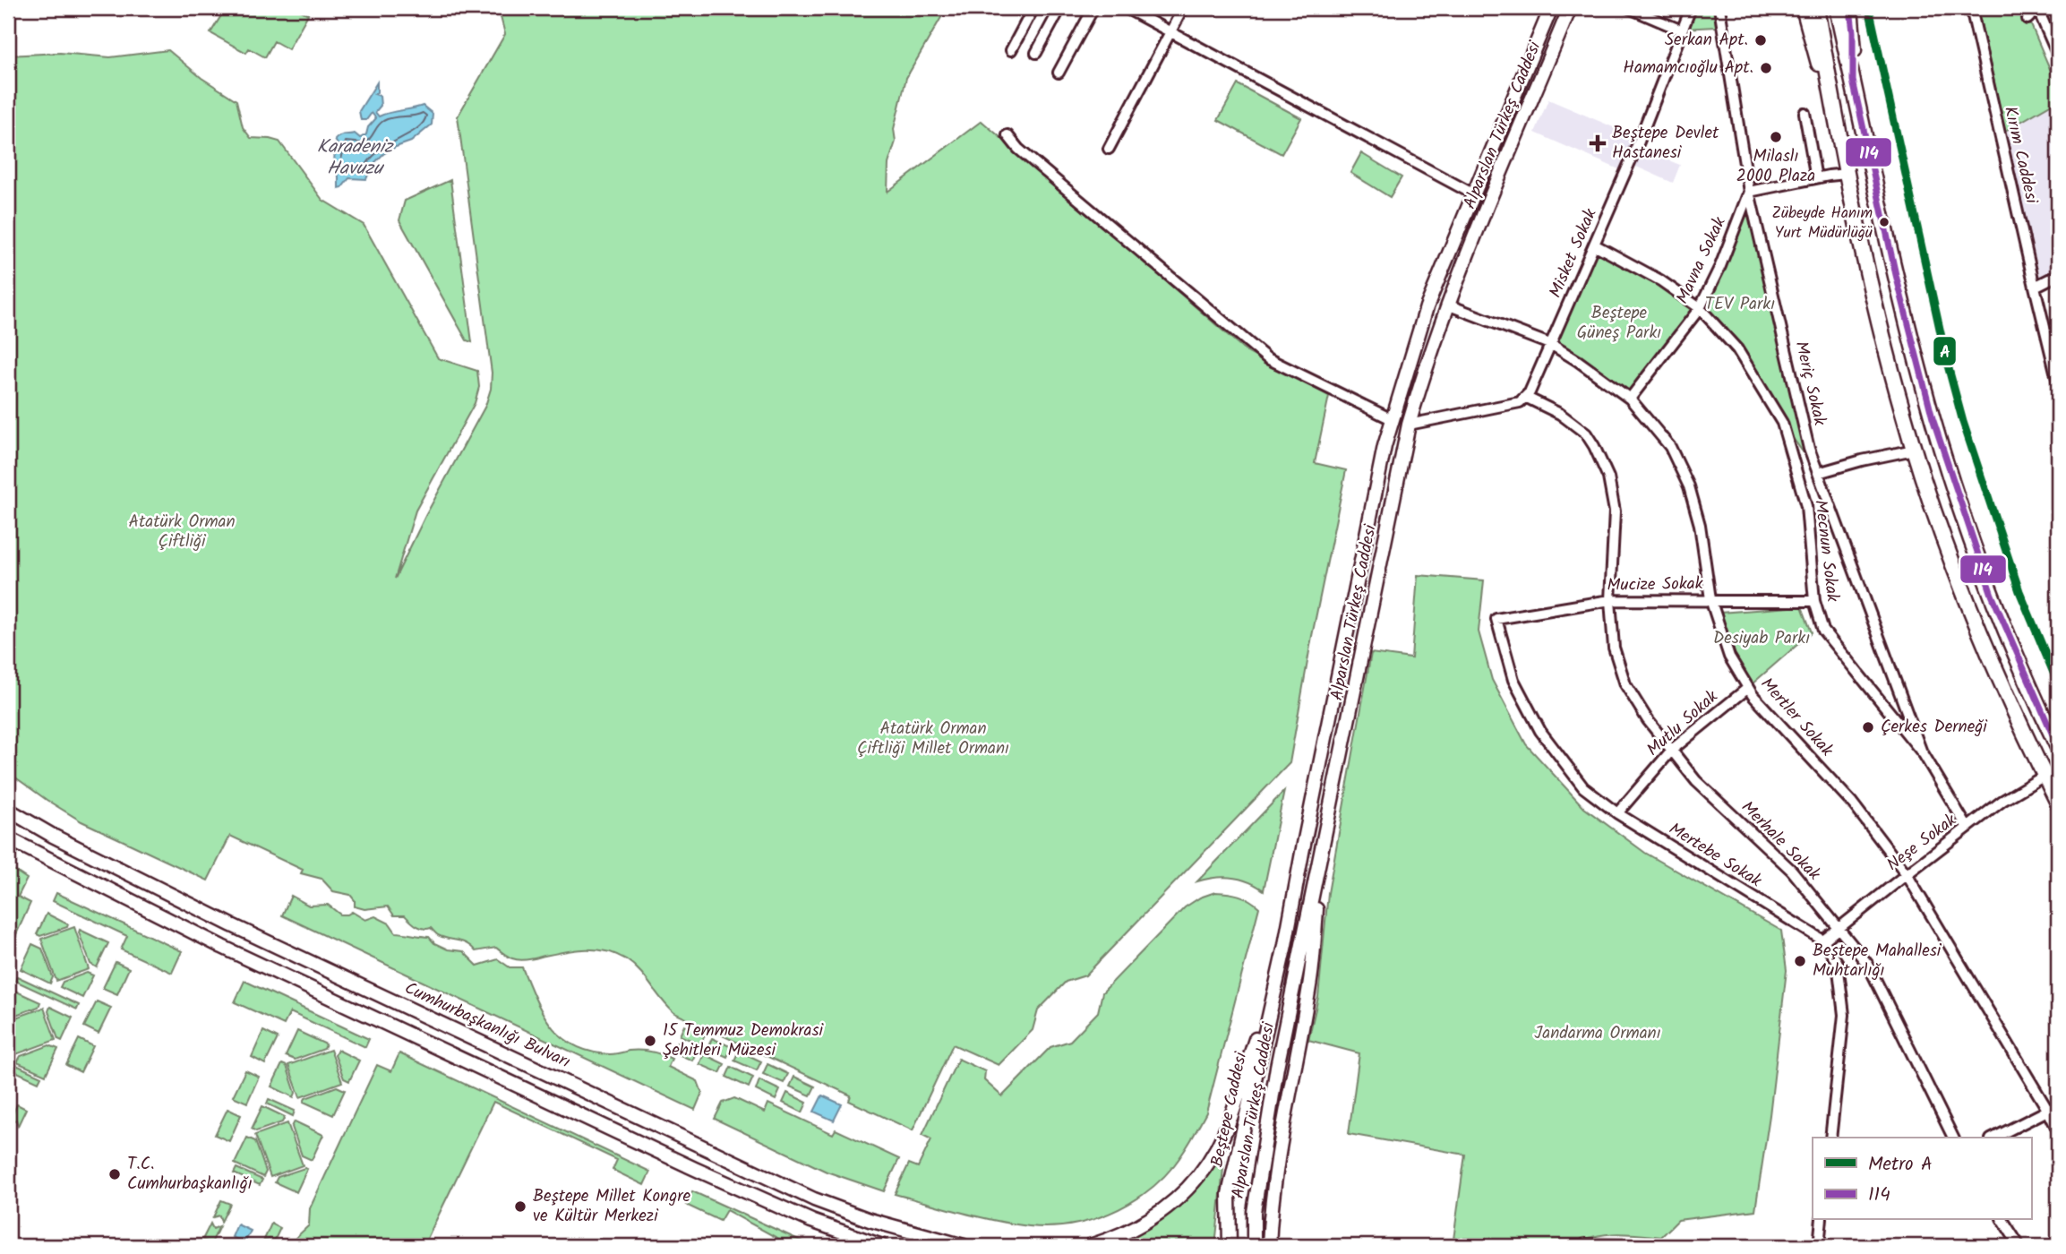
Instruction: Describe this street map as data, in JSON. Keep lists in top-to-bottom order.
{
  "streets": {
    "main road": ["Alparslan Türkeş Caddesi", "Cumhurbaşkanlığı Bulvarı", "Beştepe Caddesi"],
    "street": [
      "Kırım Caddesi",
      "Misket Sokak",
      "Mavna Sokak",
      "Meriç Sokak",
      "Mecnun Sokak",
      "Mucize Sokak",
      "Mertler Sokak",
      "Mutlu Sokak",
      "Merhale Sokak",
      "Neşe Sokak",
      "Mertebe Sokak"
    ]
  },
  "crossings": [
    ["Alparslan Türkeş Caddesi", "Mertler Sokak"],
    ["Alparslan Türkeş Caddesi", "Beştepe Caddesi"],
    ["Misket Sokak", "Mecnun Sokak"],
    ["Misket Sokak", "Mertler Sokak"],
    ["Misket Sokak", "Merhale Sokak"],
    ["Mavna Sokak", "Meriç Sokak"],
    ["Mavna Sokak", "Mecnun Sokak"],
    ["Mavna Sokak", "Mertler Sokak"],
    ["Meriç Sokak", "Mecnun Sokak"],
    ["Mecnun Sokak", "Mucize Sokak"],
    ["Mecnun Sokak", "Neşe Sokak"],
    ["Mucize Sokak", "Mertler Sokak"],
    ["Mucize Sokak", "Merhale Sokak"],
    ["Mucize Sokak", "Mertebe Sokak"],
    ["Mertler Sokak", "Mutlu Sokak"],
    ["Mertler Sokak", "Neşe Sokak"],
    ["Mutlu Sokak", "Merhale Sokak"],
    ["Mutlu Sokak", "Mertebe Sokak"],
    ["Merhale Sokak", "Neşe Sokak"],
    ["Neşe Sokak", "Mertebe Sokak"]
  ],
  "water": ["Karadeniz Havuzu"],
  "parks": [
    "TEV Parkı",
    "Beştepe Güneş Parkı",
    "Atatürk Orman Çiftliği",
    "Desiyab Parkı",
    "Atatürk Orman Çiftliği Millet Ormanı",
    "Jandarma Ormanı"
  ],
  "places": {
    "other": [
      "Serkan Apt.",
      "Hamamcıoğlu Apt.",
      "Milaslı 2000 Plaza",
      "Zübeyde Hanım Yurt Müdürlüğü",
      "Çerkes Derneği",
      "Beştepe Mahallesi Muhtarlığı",
      "15 Temmuz Demokrasi Şehitleri Müzesi",
      "T.C. Cumhurbaşkanlığı",
      "Beştepe Millet Kongre ve Kültür Merkezi"
    ],
    "health": ["Beştepe Devlet Hastanesi"]
  },
  "lines": ["metro line A", "transit line 114"],
  "legend": ["Metro A", "114"]
}
